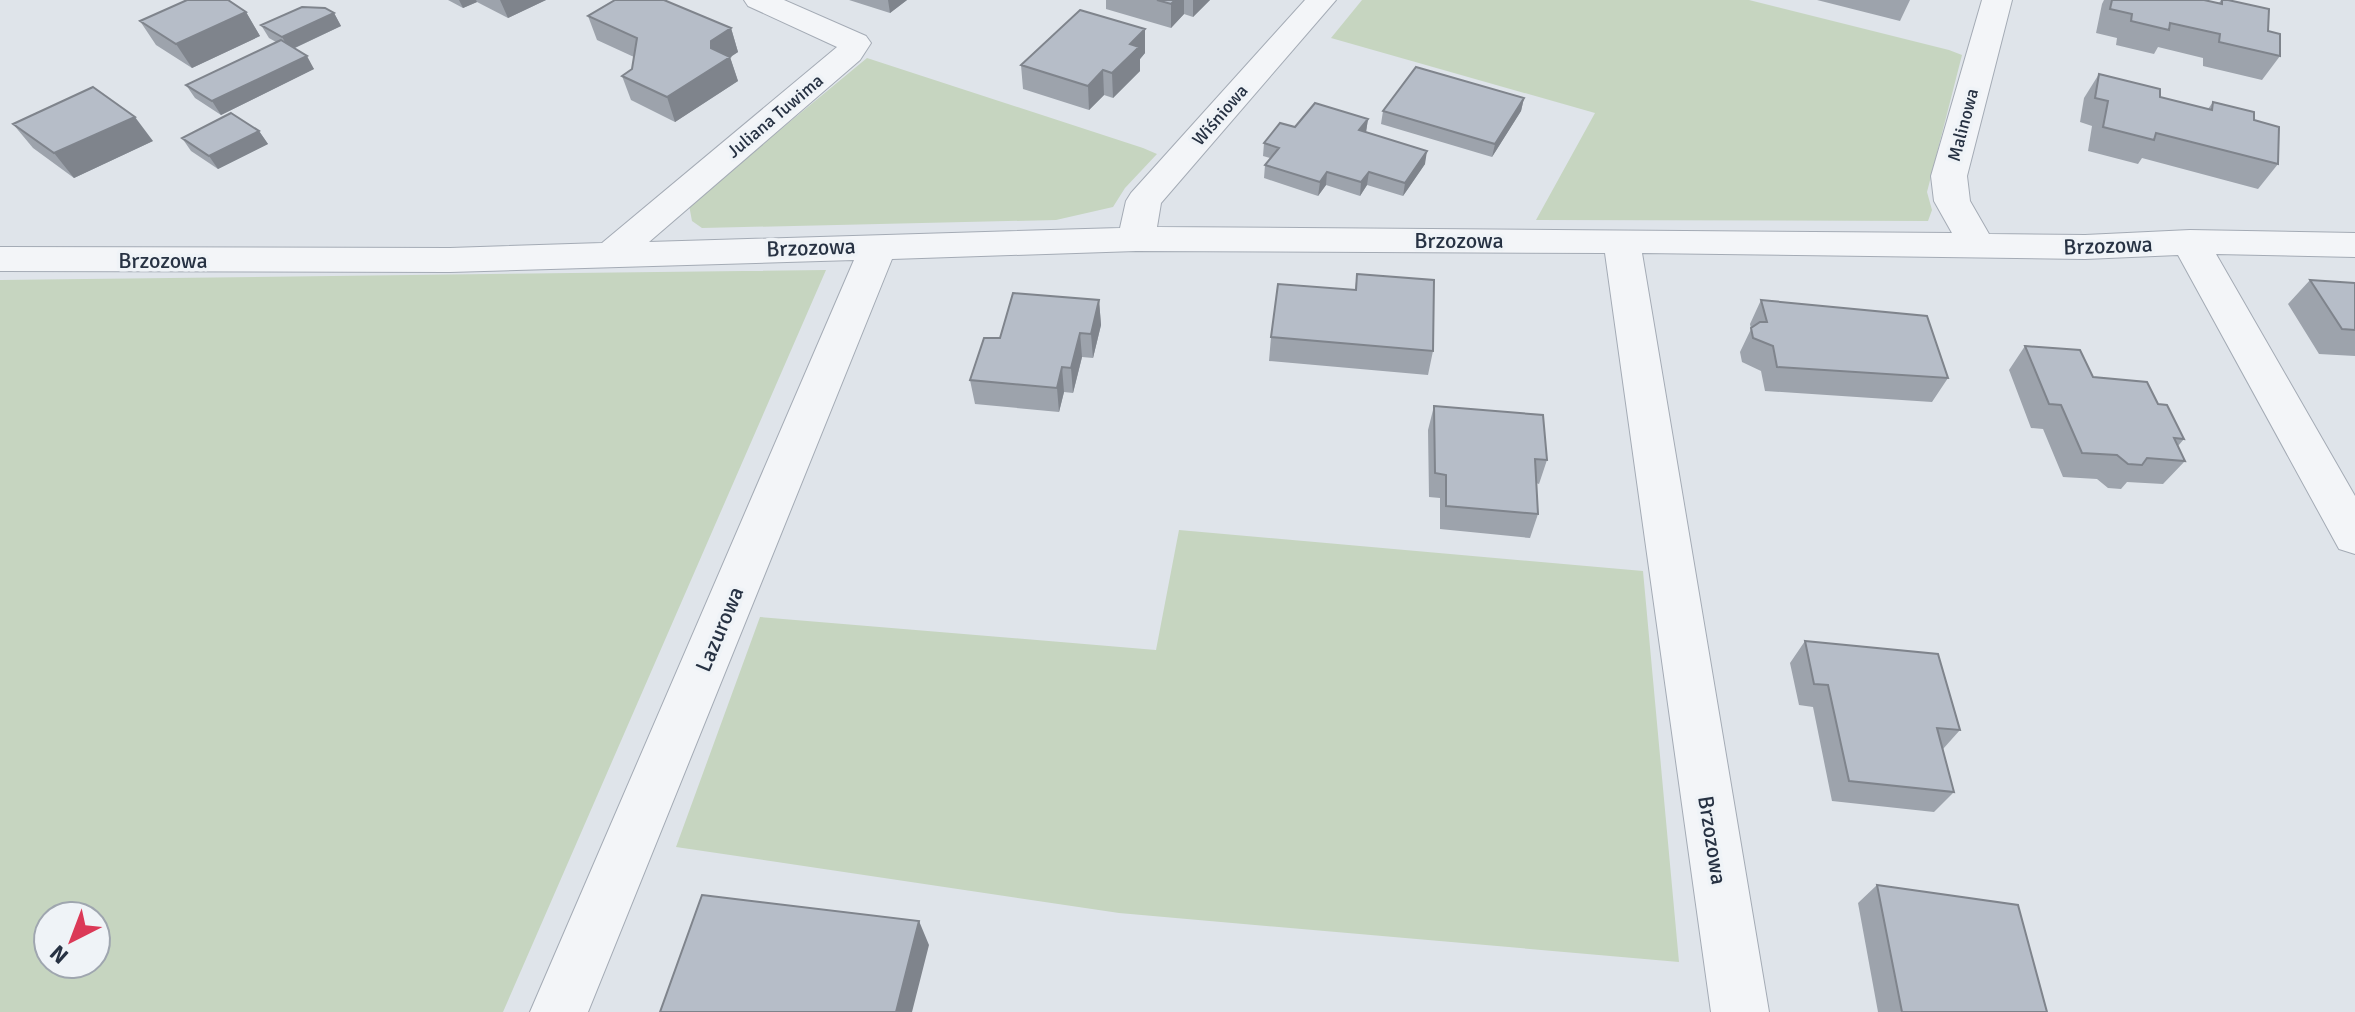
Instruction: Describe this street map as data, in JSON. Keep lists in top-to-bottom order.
{
  "streets": {
    "street": [
      "Wiśniowa",
      "Juliana Tuwima",
      "Malinowa",
      "Brzozowa",
      "Lazurowa"
    ]
  },
  "crossings": [
    ["Wiśniowa", "Brzozowa"],
    ["Juliana Tuwima", "Brzozowa"],
    ["Malinowa", "Brzozowa"],
    ["Brzozowa", "Lazurowa"]
  ],
  "north": "bottom left"
}
